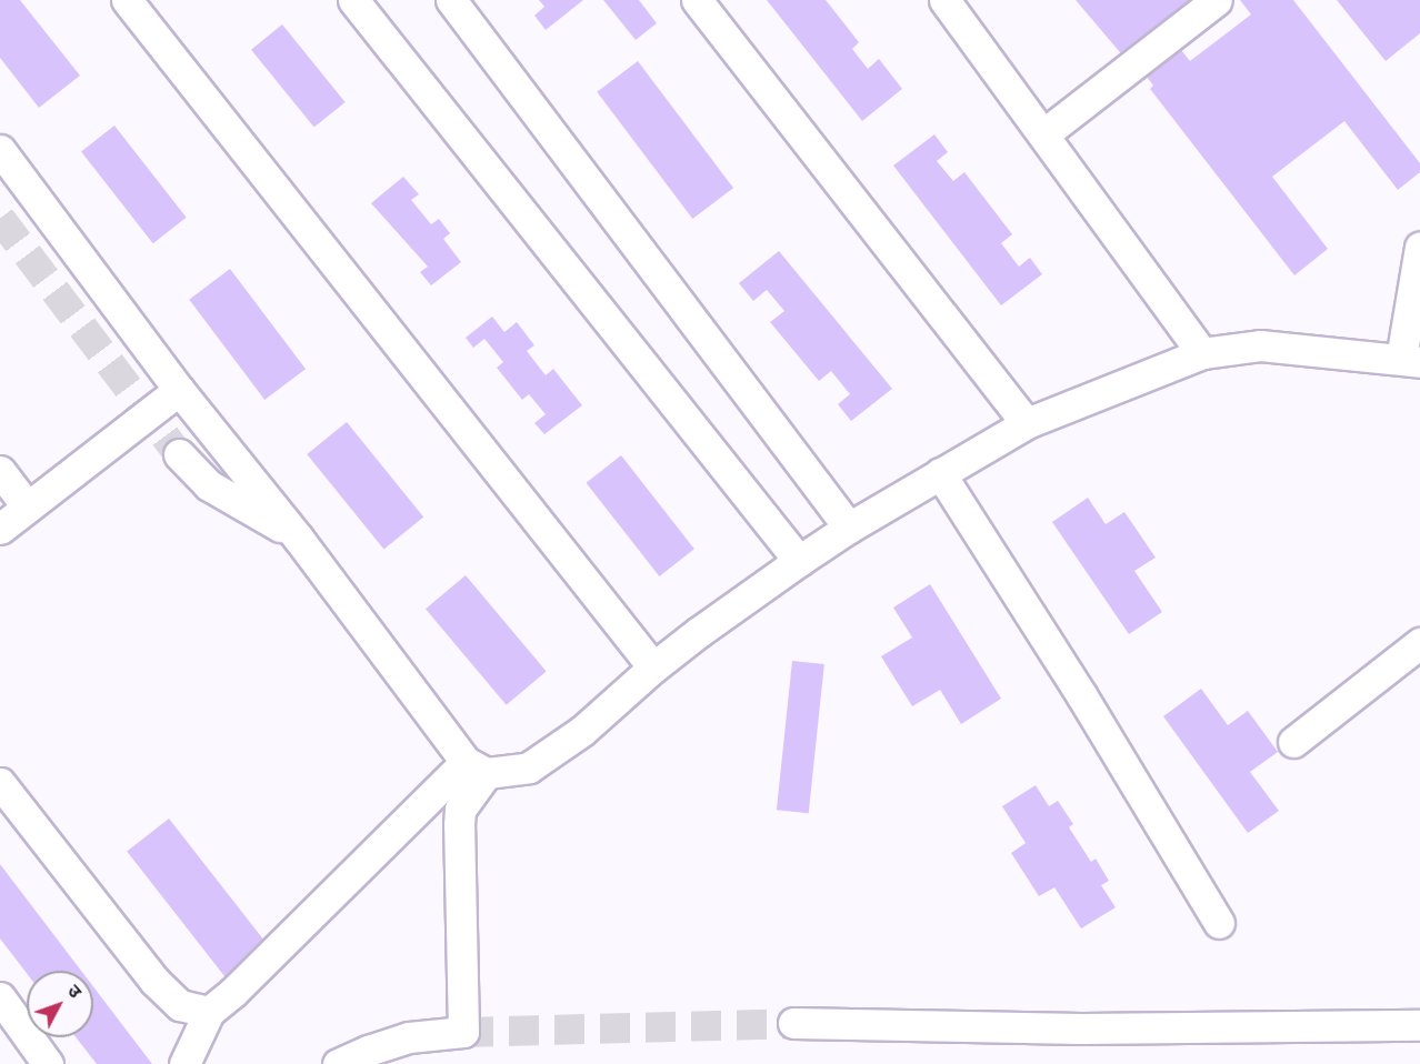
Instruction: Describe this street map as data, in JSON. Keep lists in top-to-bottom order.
{
  "north": "top right"
}
